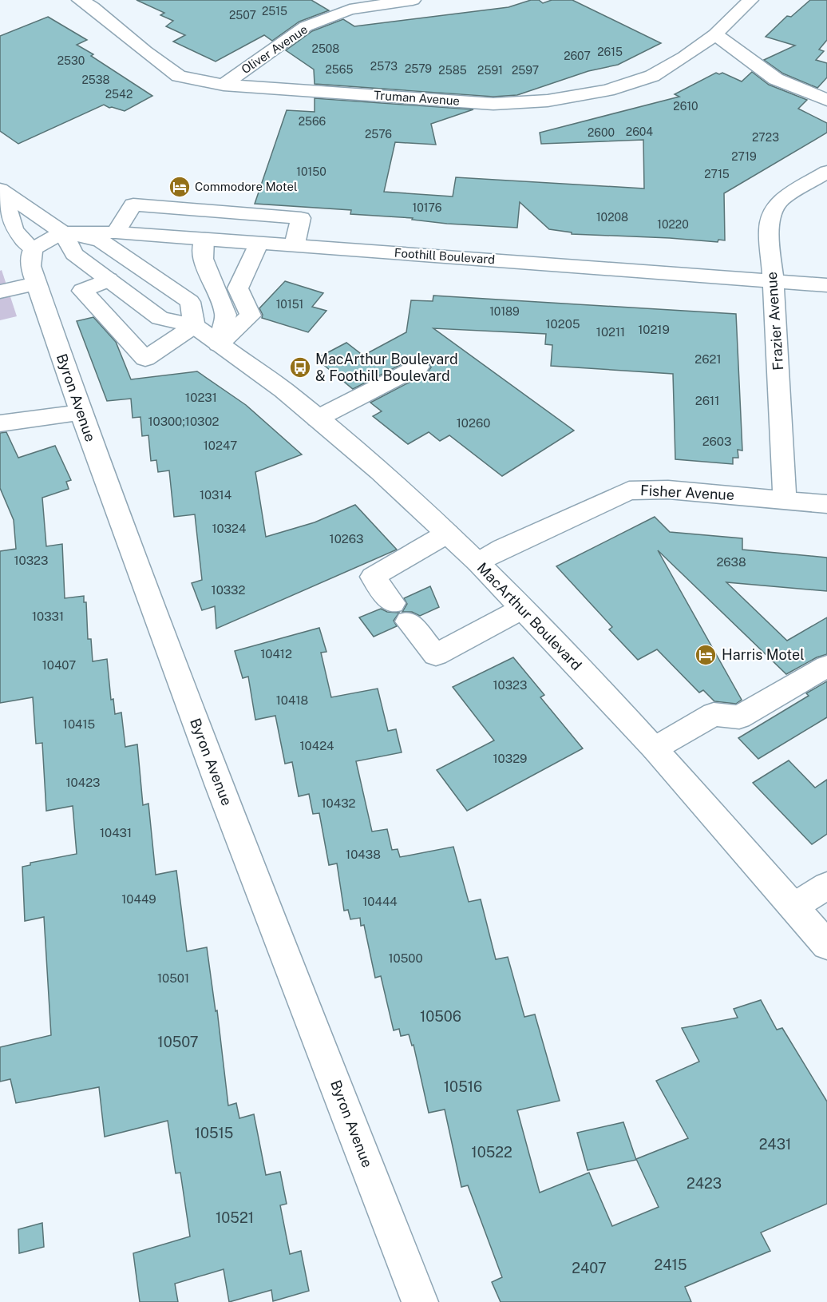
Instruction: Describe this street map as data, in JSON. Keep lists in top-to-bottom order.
{
  "streets": {
    "street": [
      "Oliver Avenue",
      "Truman Avenue",
      "Foothill Boulevard",
      "Frazier Avenue",
      "Byron Avenue",
      "Fisher Avenue",
      "MacArthur Boulevard"
    ]
  },
  "crossings": [
    ["Oliver Avenue", "Truman Avenue"],
    ["Foothill Boulevard", "Frazier Avenue"],
    ["Foothill Boulevard", "MacArthur Boulevard"],
    ["Frazier Avenue", "Fisher Avenue"],
    ["Fisher Avenue", "MacArthur Boulevard"]
  ],
  "places": {
    "hotel": ["Commodore Motel", "Harris Motel"],
    "bus stop": ["MacArthur Boulevard & Foothill Boulevard"]
  },
  "house_numbers": [
    "2515",
    "2507",
    "2508",
    "2615",
    "2607",
    "2530",
    "2573",
    "2579",
    "2565",
    "2585",
    "2591",
    "2597",
    "2538",
    "2542",
    "2610",
    "2566",
    "2604",
    "2600",
    "2576",
    "2723",
    "2719",
    "10150",
    "2715",
    "10176",
    "10208",
    "10220",
    "10151",
    "10189",
    "10205",
    "10219",
    "10211",
    "2621",
    "10231",
    "2611",
    "10300;10302",
    "10260",
    "2603",
    "10247",
    "10314",
    "10324",
    "10263",
    "10323",
    "2638",
    "10332",
    "10331",
    "10412",
    "10407",
    "10323",
    "10418",
    "10415",
    "10424",
    "10329",
    "10423",
    "10432",
    "10431",
    "10438",
    "10449",
    "10444",
    "10500",
    "10501",
    "10506",
    "10507",
    "10516",
    "10515",
    "2431",
    "10522",
    "2423",
    "10521",
    "2415",
    "2407"
  ]
}
